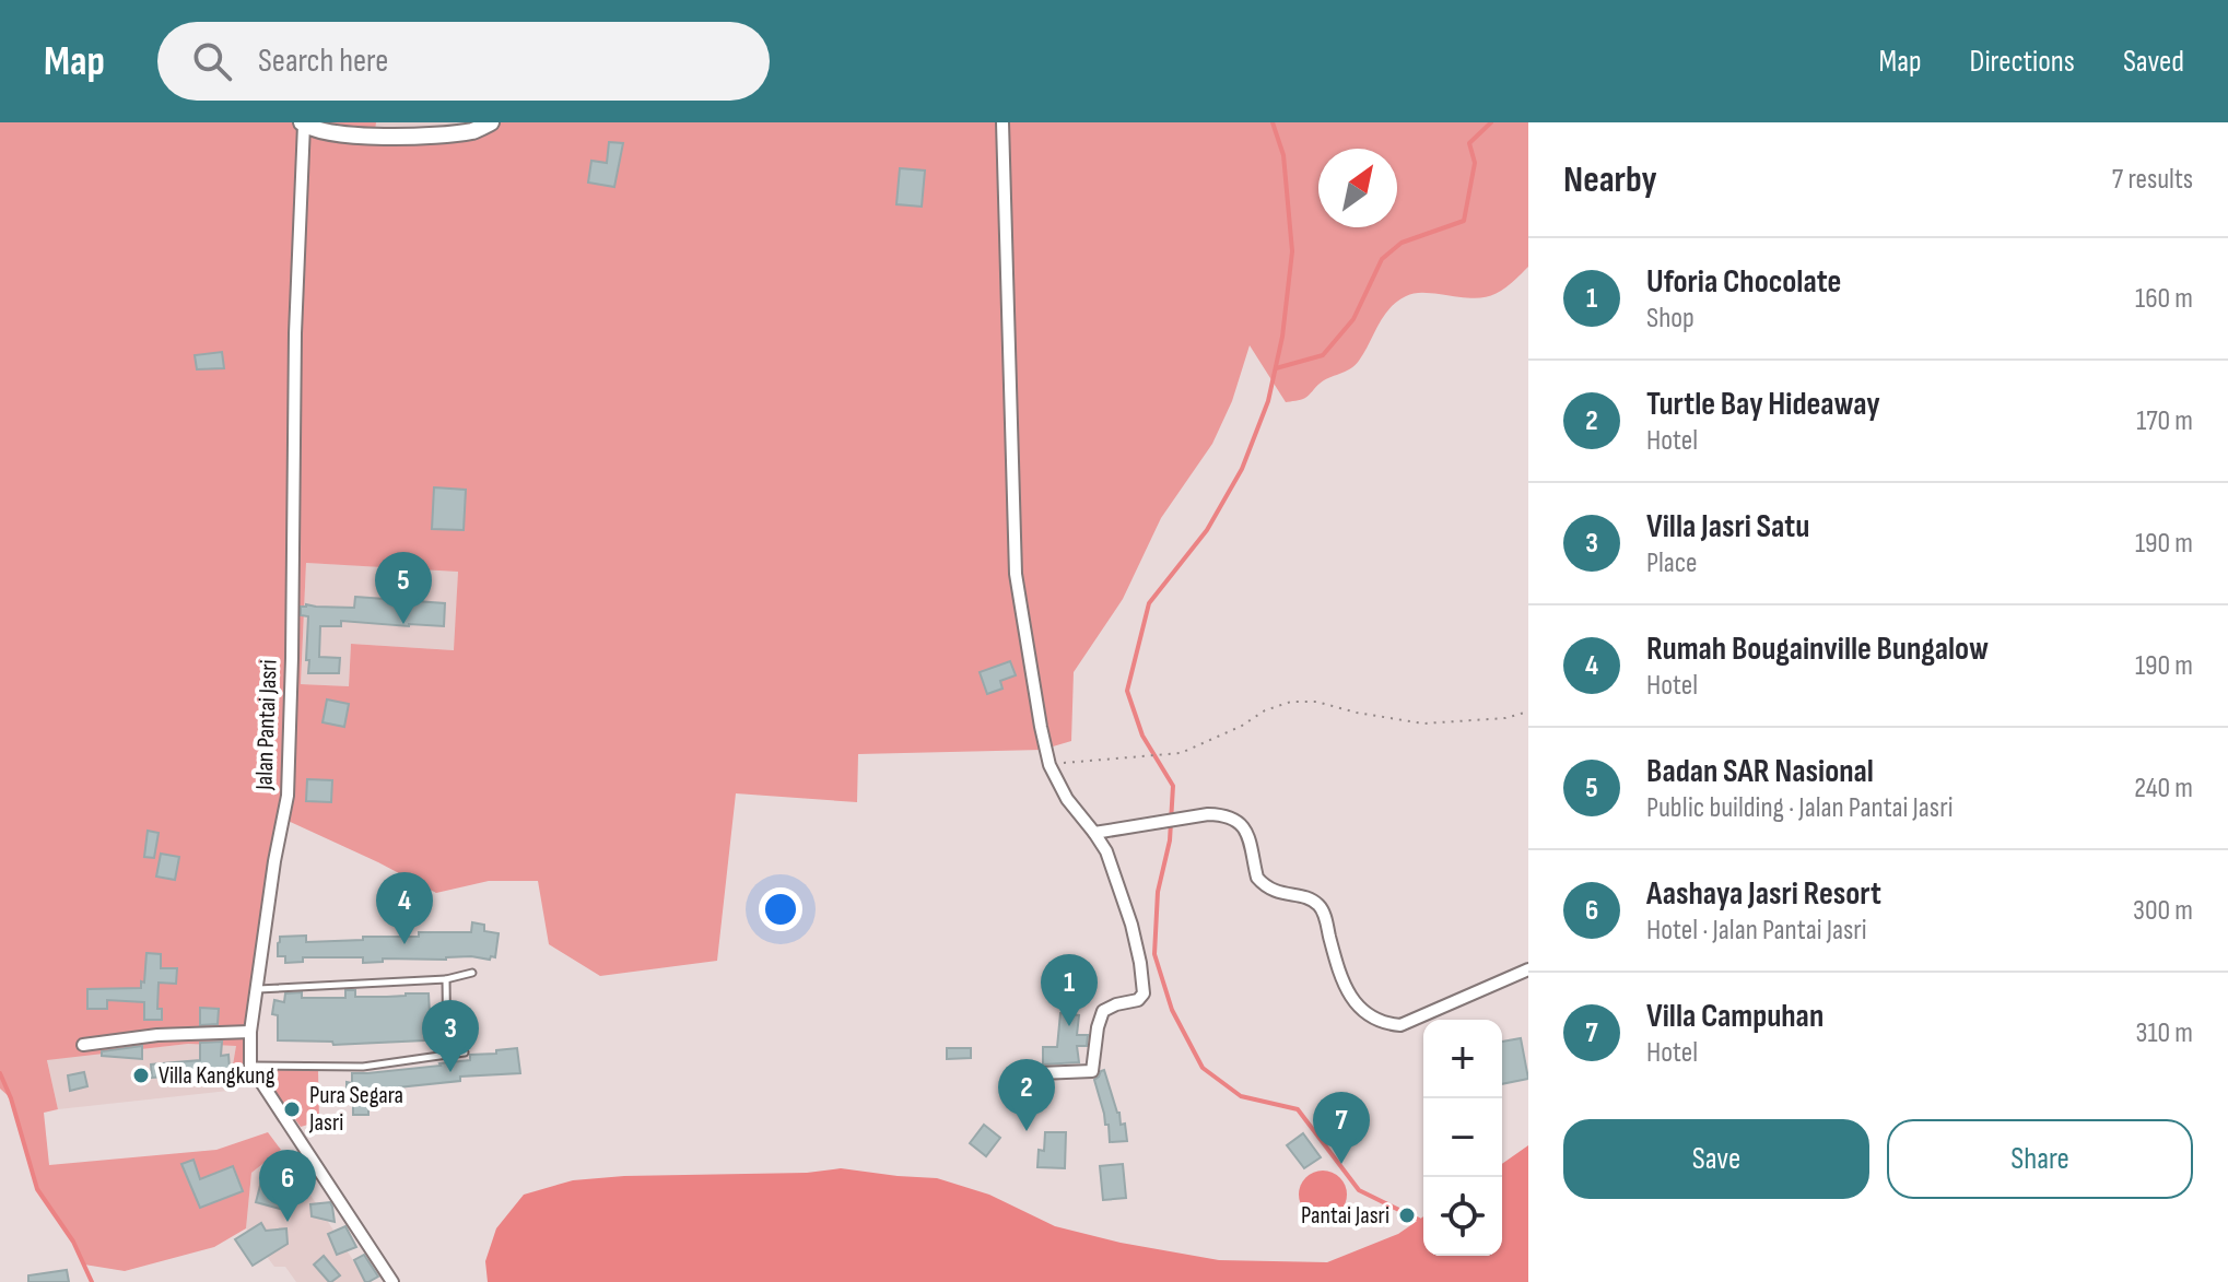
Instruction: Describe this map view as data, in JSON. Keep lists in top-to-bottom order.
{
  "streets": {
    "street": ["Jalan Pantai Jasri"]
  },
  "places": ["Villa Kangkung", "Pura Segara Jasri", "Pantai Jasri"],
  "north": "top right",
  "page": {
    "header": "Map",
    "search": "Search here",
    "nav": ["Map", "Directions", "Saved"],
    "heading": ["Nearby", "7 results"],
    "list": [
      {
        "mark": "1",
        "name": "Uforia Chocolate",
        "note": "Shop",
        "value": "160 m"
      },
      {
        "mark": "2",
        "name": "Turtle Bay Hideaway",
        "note": "Hotel",
        "value": "170 m"
      },
      {
        "mark": "3",
        "name": "Villa Jasri Satu",
        "note": "Place",
        "value": "190 m"
      },
      {
        "mark": "4",
        "name": "Rumah Bougainville Bungalow",
        "note": "Hotel",
        "value": "190 m"
      },
      {
        "mark": "5",
        "name": "Badan SAR Nasional",
        "note": "Public building · Jalan Pantai Jasri",
        "value": "240 m"
      },
      {
        "mark": "6",
        "name": "Aashaya Jasri Resort",
        "note": "Hotel · Jalan Pantai Jasri",
        "value": "300 m"
      },
      {
        "mark": "7",
        "name": "Villa Campuhan",
        "note": "Hotel",
        "value": "310 m"
      }
    ],
    "pins": [
      "5",
      "4",
      "1",
      "3",
      "2",
      "7",
      "6"
    ],
    "map_buttons": ["+", "−"],
    "buttons": ["Save", "Share"]
  }
}
